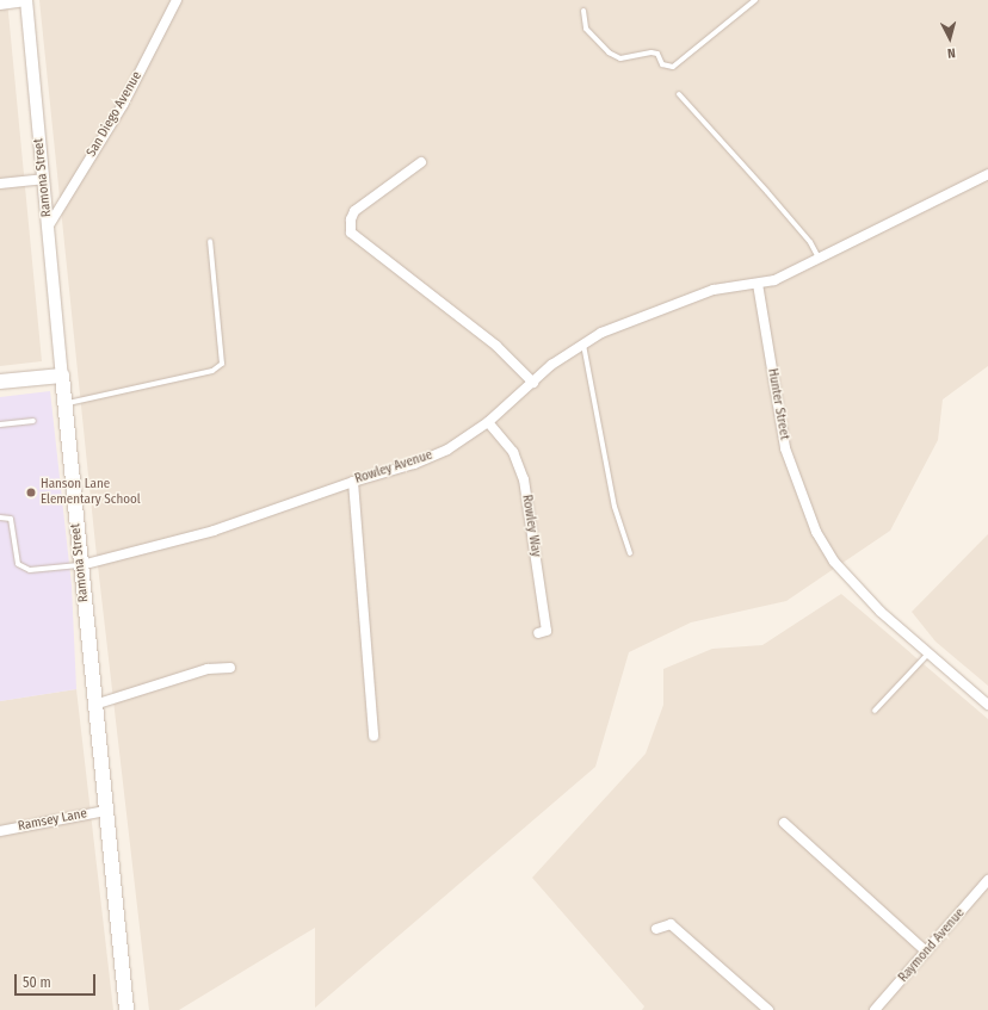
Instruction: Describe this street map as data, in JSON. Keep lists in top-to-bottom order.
{
  "streets": {
    "main road": ["Ramona Street"],
    "street": [
      "San Diego Avenue",
      "Hunter Street",
      "Rowley Avenue",
      "Rowley Way",
      "Ramsey Lane",
      "Raymond Avenue"
    ]
  },
  "crossings": [
    ["San Diego Avenue", "Ramona Street"],
    ["Ramona Street", "Rowley Avenue"],
    ["Ramona Street", "Ramsey Lane"],
    ["Hunter Street", "Rowley Avenue"],
    ["Rowley Avenue", "Rowley Way"]
  ],
  "places": ["Hanson Lane Elementary School"],
  "scale_bar": "50 m",
  "north": "bottom"
}
